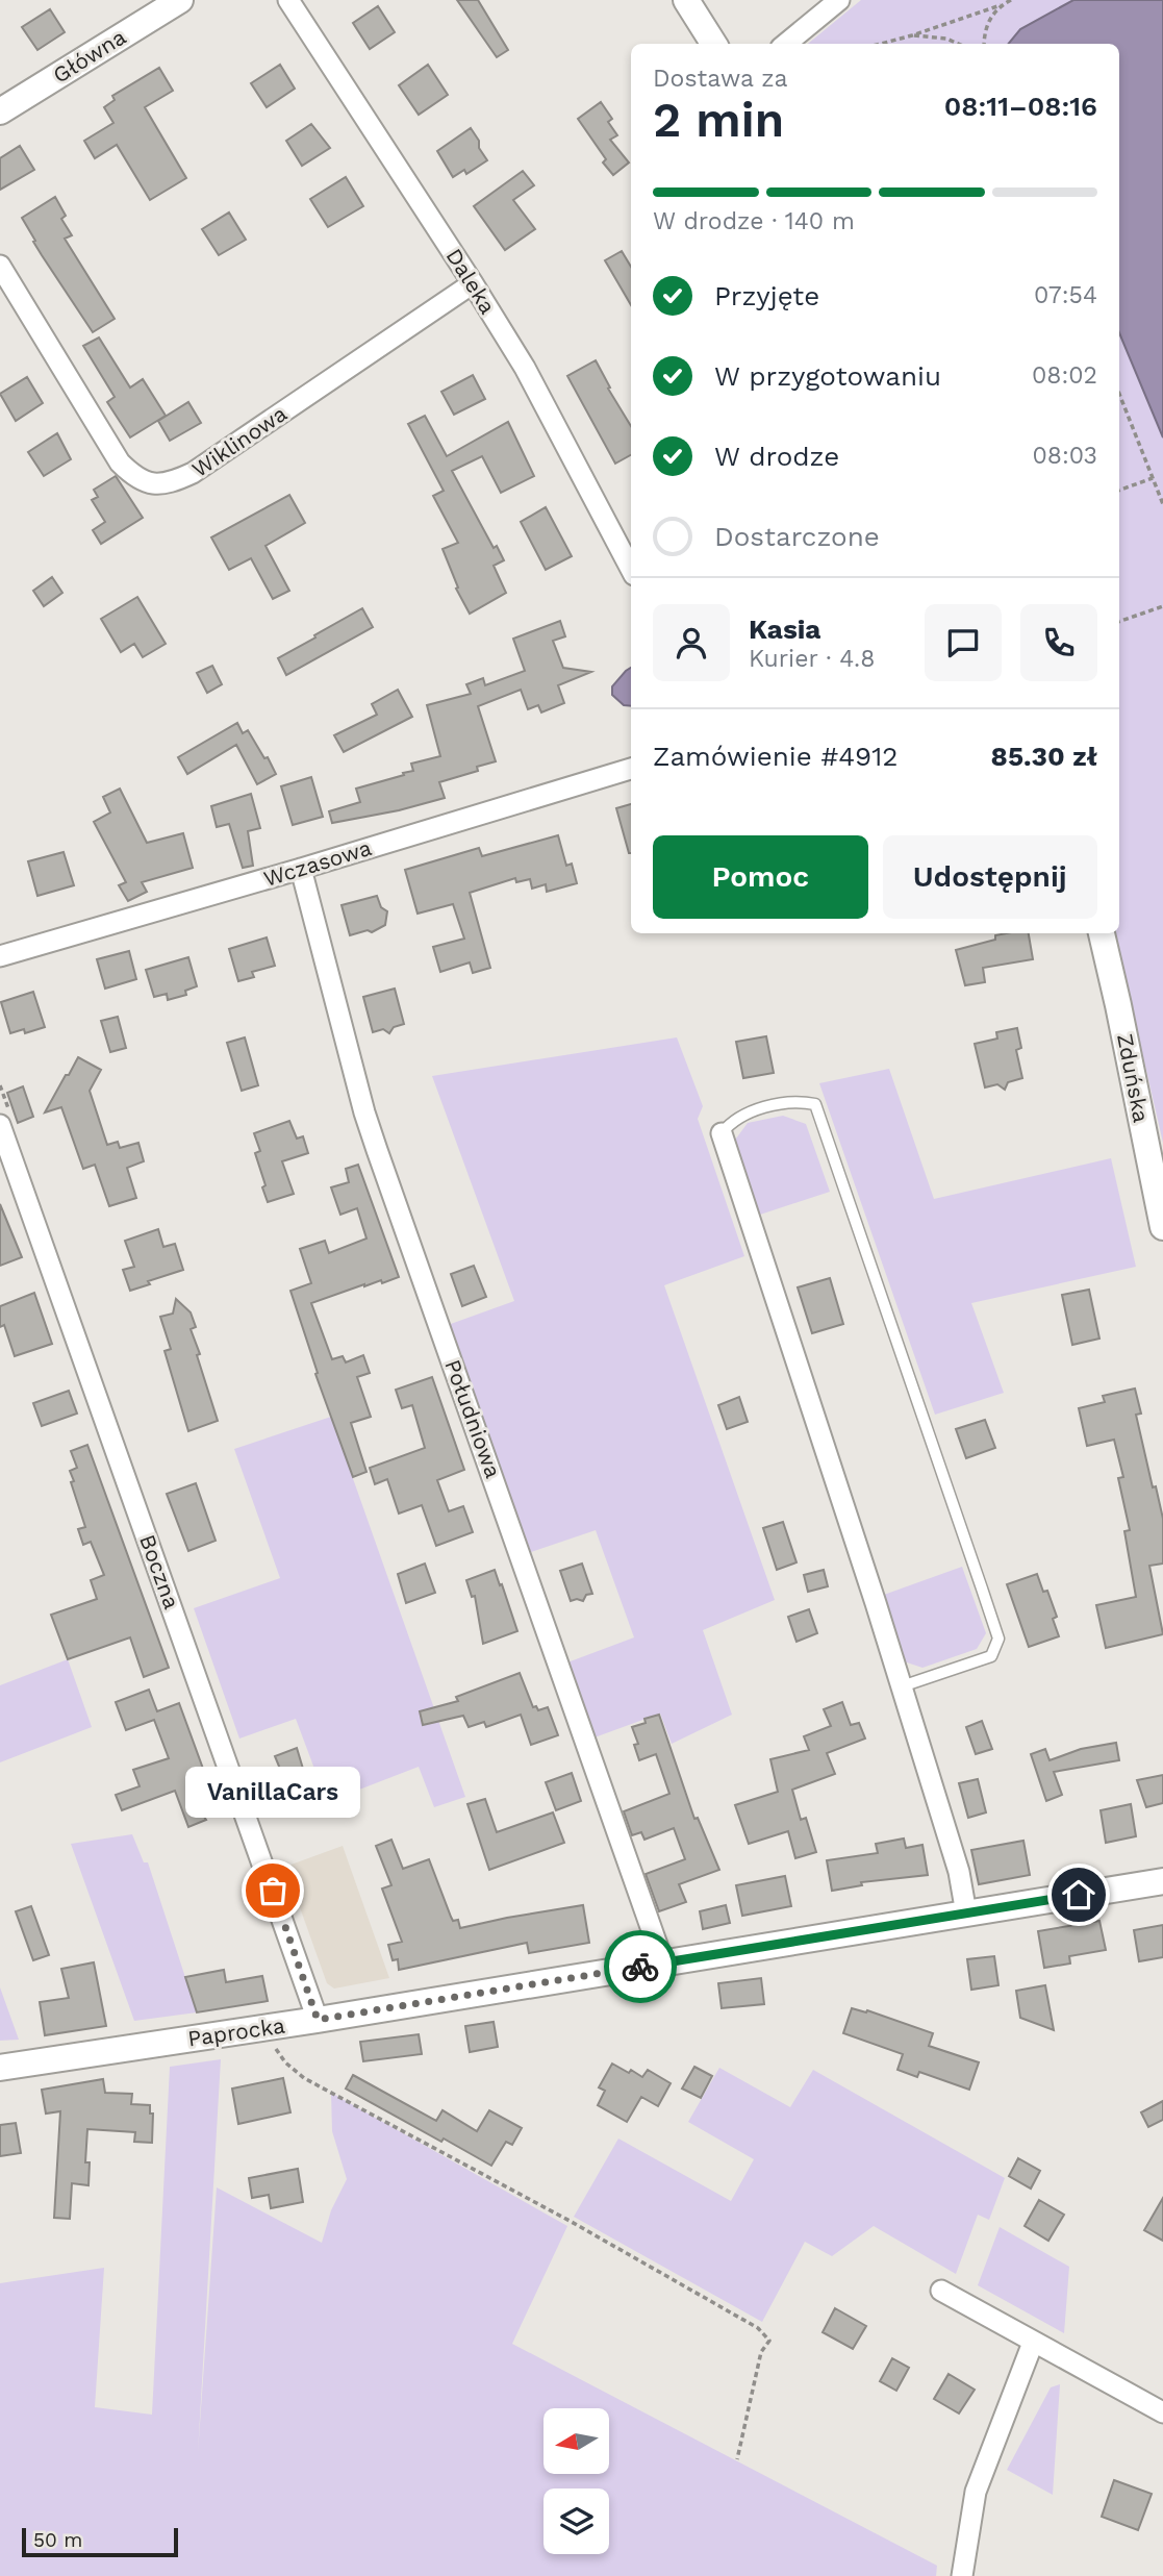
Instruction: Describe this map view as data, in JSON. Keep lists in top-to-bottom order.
{
  "streets": {
    "street": [
      "Główna",
      "Daleka",
      "Wiklinowa",
      "Wczasowa",
      "Zduńska",
      "Południowa",
      "Boczna",
      "Paprocka"
    ]
  },
  "crossings": [
    ["Daleka", "Wiklinowa"],
    ["Wczasowa", "Południowa"],
    ["Południowa", "Paprocka"],
    ["Boczna", "Paprocka"]
  ],
  "places": ["VanillaCars"],
  "scale_bar": "50 m",
  "north": "left",
  "page": {
    "heading": ["2 min", "Dostawa za", "08:11–08:16"],
    "panel": [
      "Kasia",
      "Kurier · 4.8",
      "Zamówienie #4912",
      "85.30 zł"
    ],
    "bar": "W drodze · 140 m",
    "list": [
      ["Przyjęte", "07:54"],
      ["W przygotowaniu", "08:02"],
      ["W drodze", "08:03"],
      "Dostarczone"
    ],
    "buttons": ["Pomoc", "Udostępnij"],
    "bubble": "VanillaCars",
    "scale": "50 m"
  }
}
